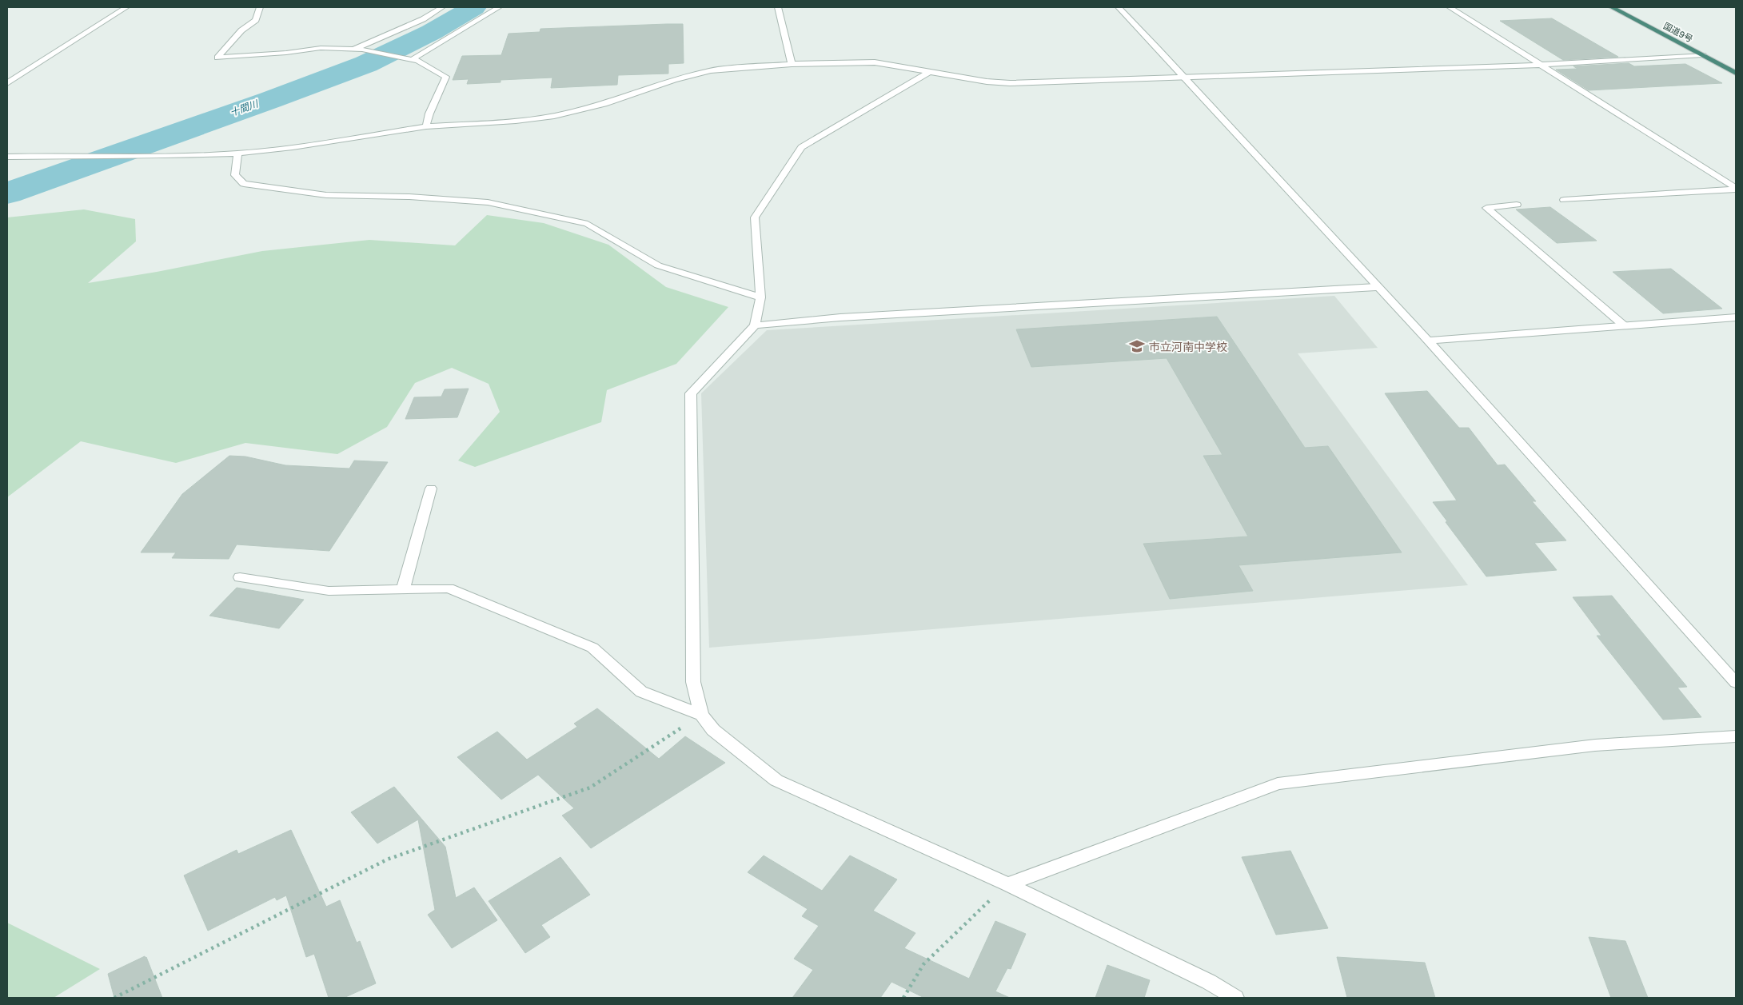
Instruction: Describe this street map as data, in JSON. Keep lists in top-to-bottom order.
{
  "streets": {
    "highway": ["国道9号"]
  },
  "water": ["十間川"],
  "places": {
    "school or university": ["市立河南中学校"]
  }
}
